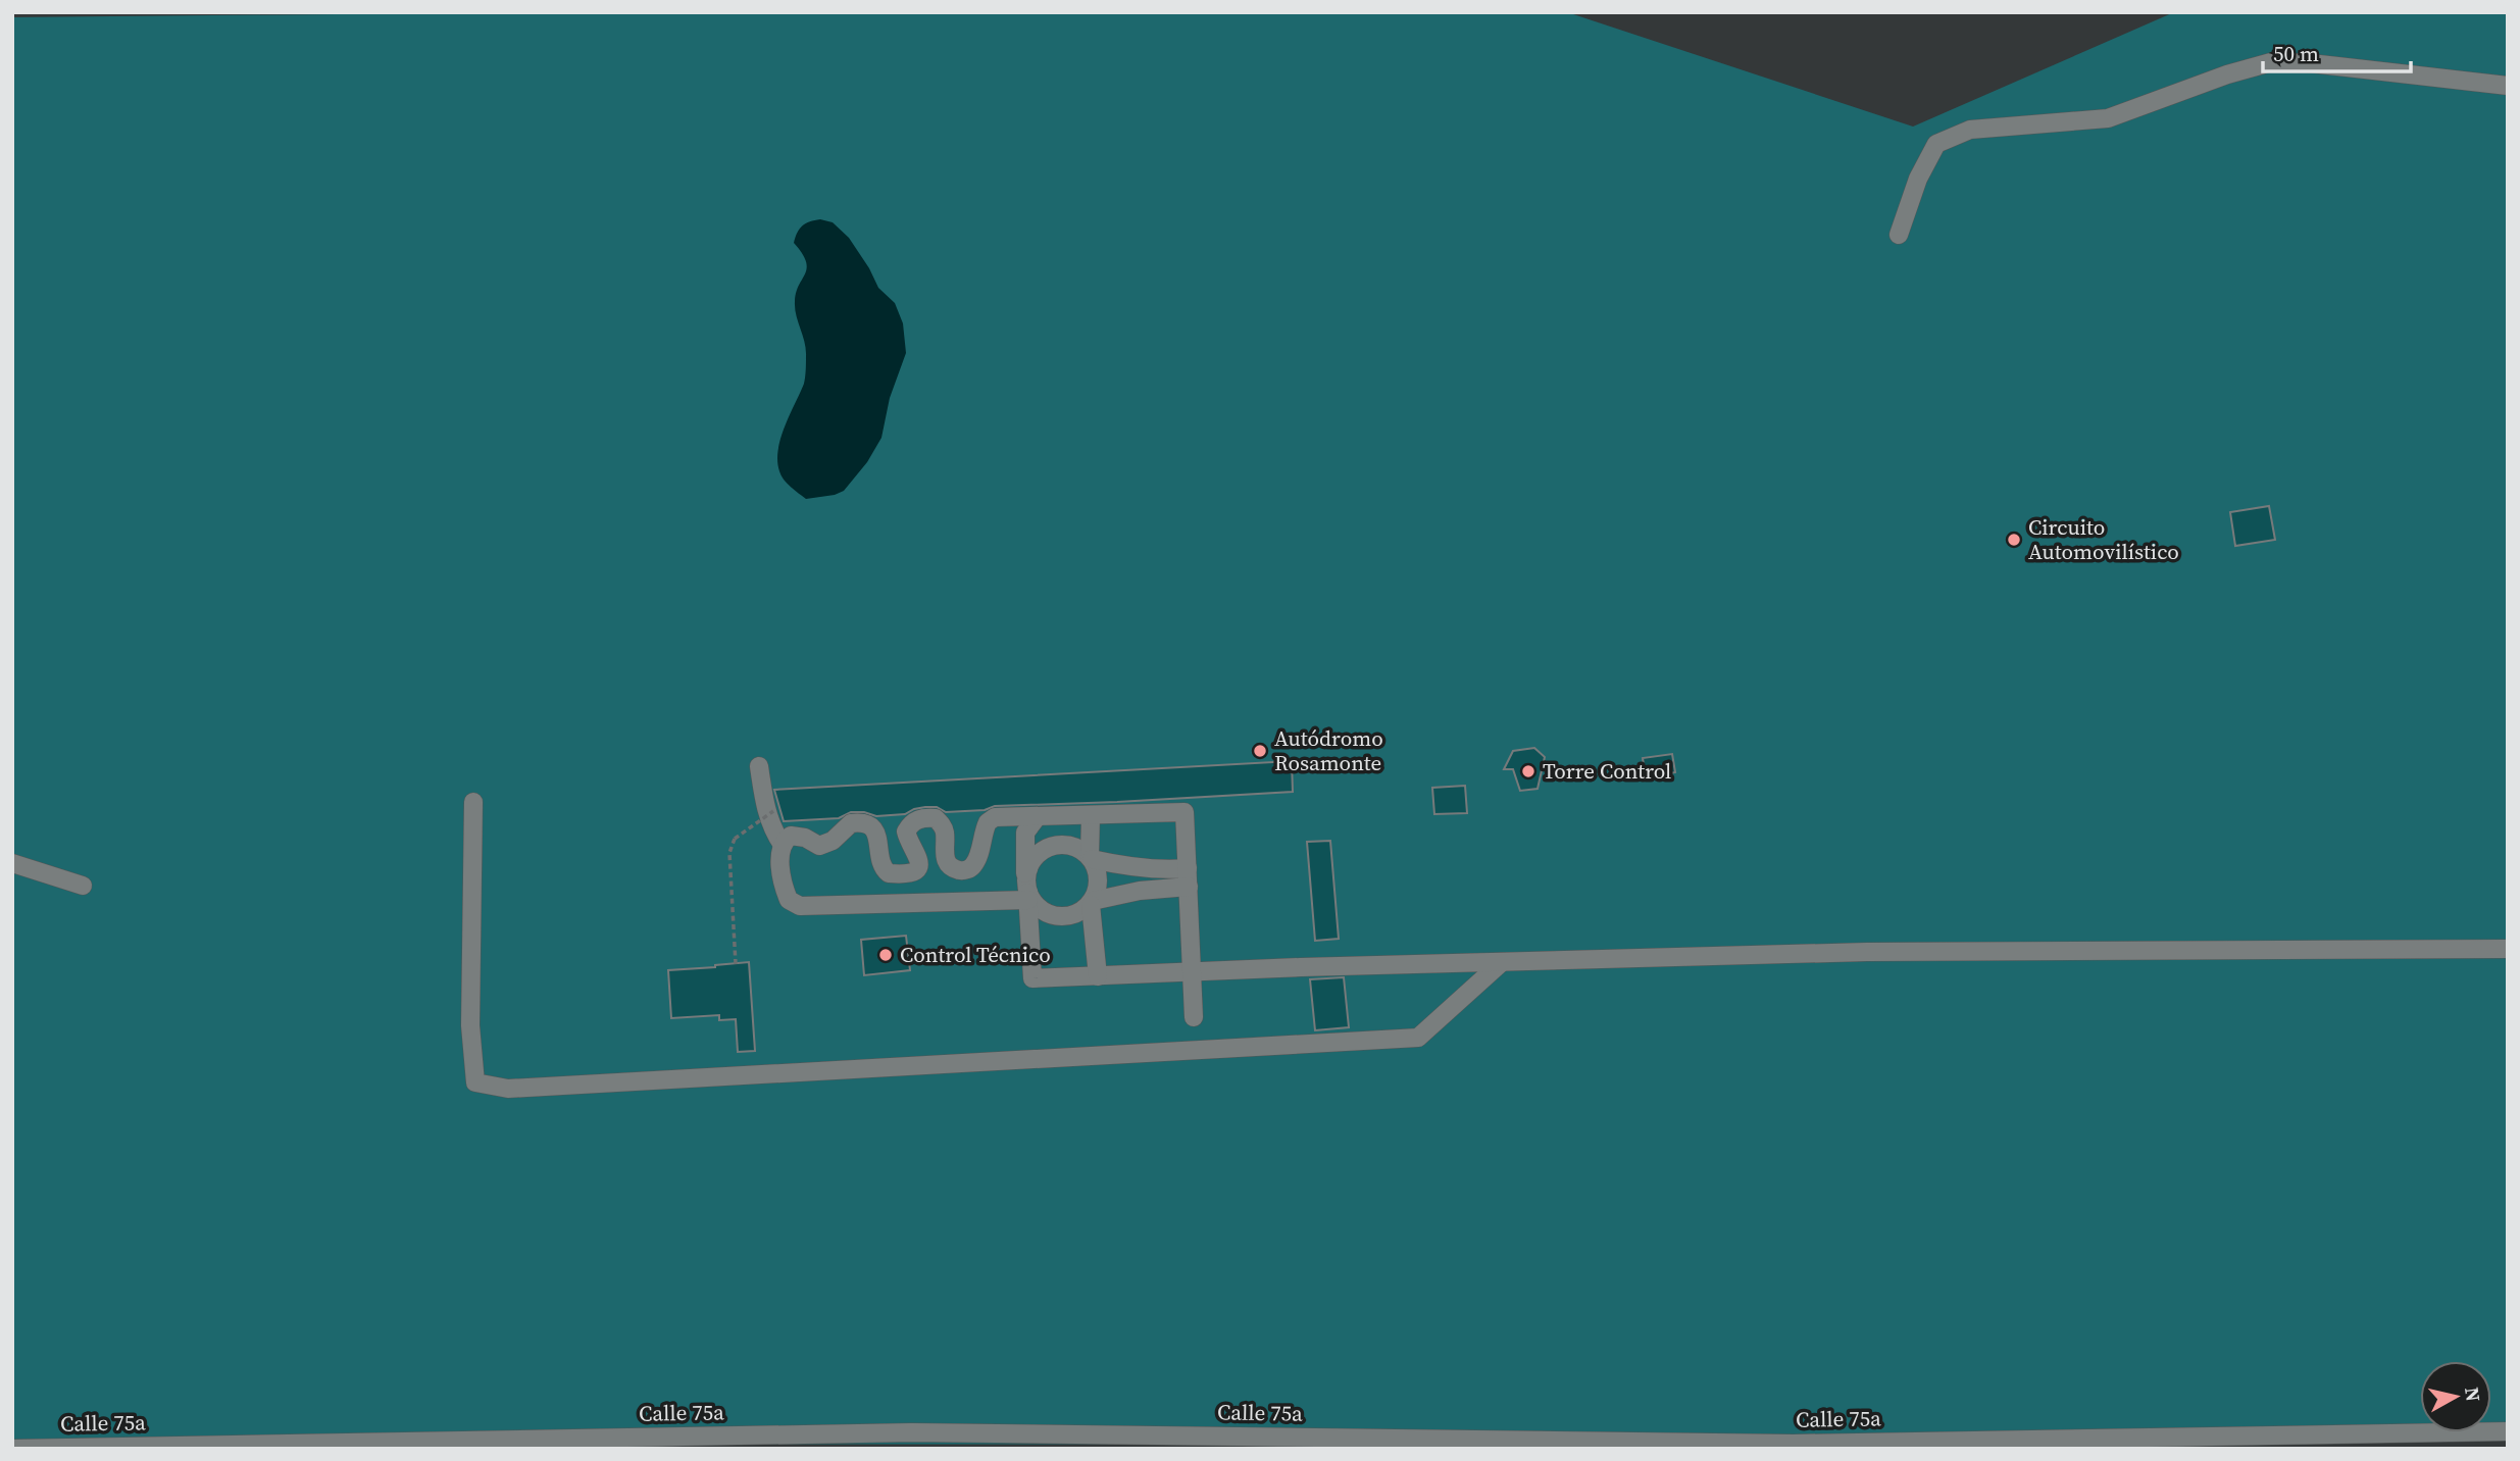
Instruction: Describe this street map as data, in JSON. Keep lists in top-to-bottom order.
{
  "streets": {
    "street": ["Calle 75a"]
  },
  "places": [
    "Circuito Automovilístico",
    "Autódromo Rosamonte",
    "Torre Control",
    "Control Técnico"
  ],
  "scale_bar": "50 m",
  "north": "right"
}
